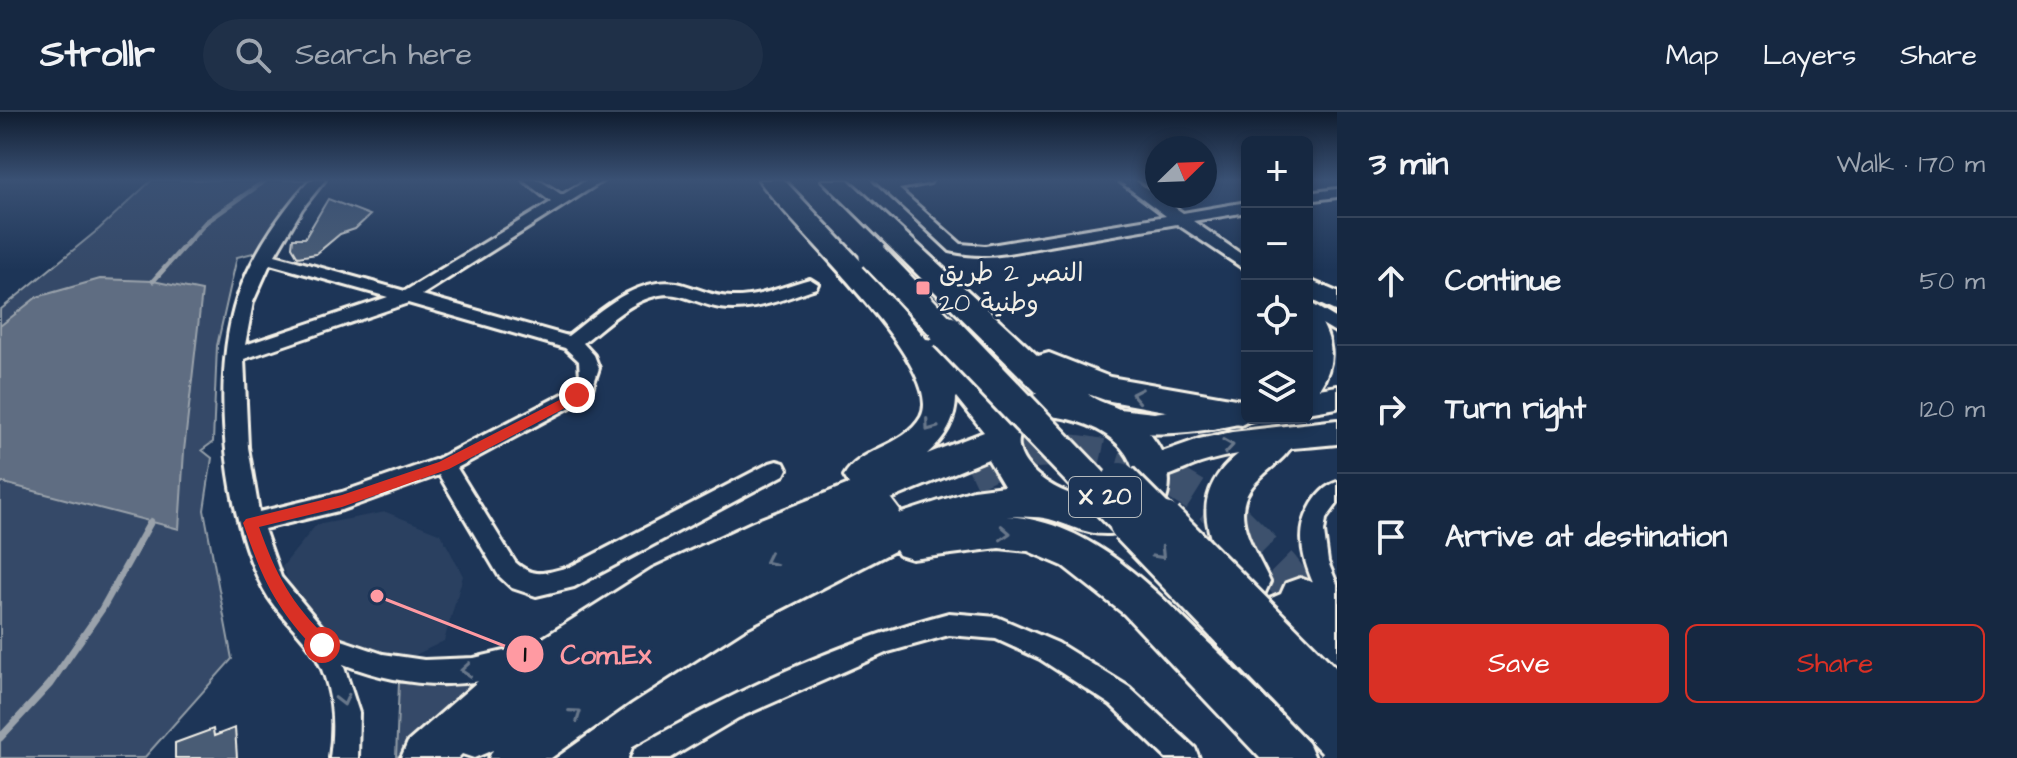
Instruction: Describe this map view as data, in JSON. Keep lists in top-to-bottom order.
{
  "streets": {
    "highway": ["X 20"]
  },
  "places": {
    "transit": ["النصر 2 طريق وطنية 20"],
    "other": ["Com.Ex"]
  },
  "north": "top right",
  "page": {
    "header": "Strollr",
    "search": "Search here",
    "nav": ["Map", "Layers", "Share"],
    "heading": ["3 min", "Walk · 170 m"],
    "map_buttons": ["+", "−"],
    "list": [
      ["Continue", "50 m"],
      ["Turn right", "120 m"],
      "Arrive at destination"
    ],
    "buttons": ["Save", "Share"]
  }
}
